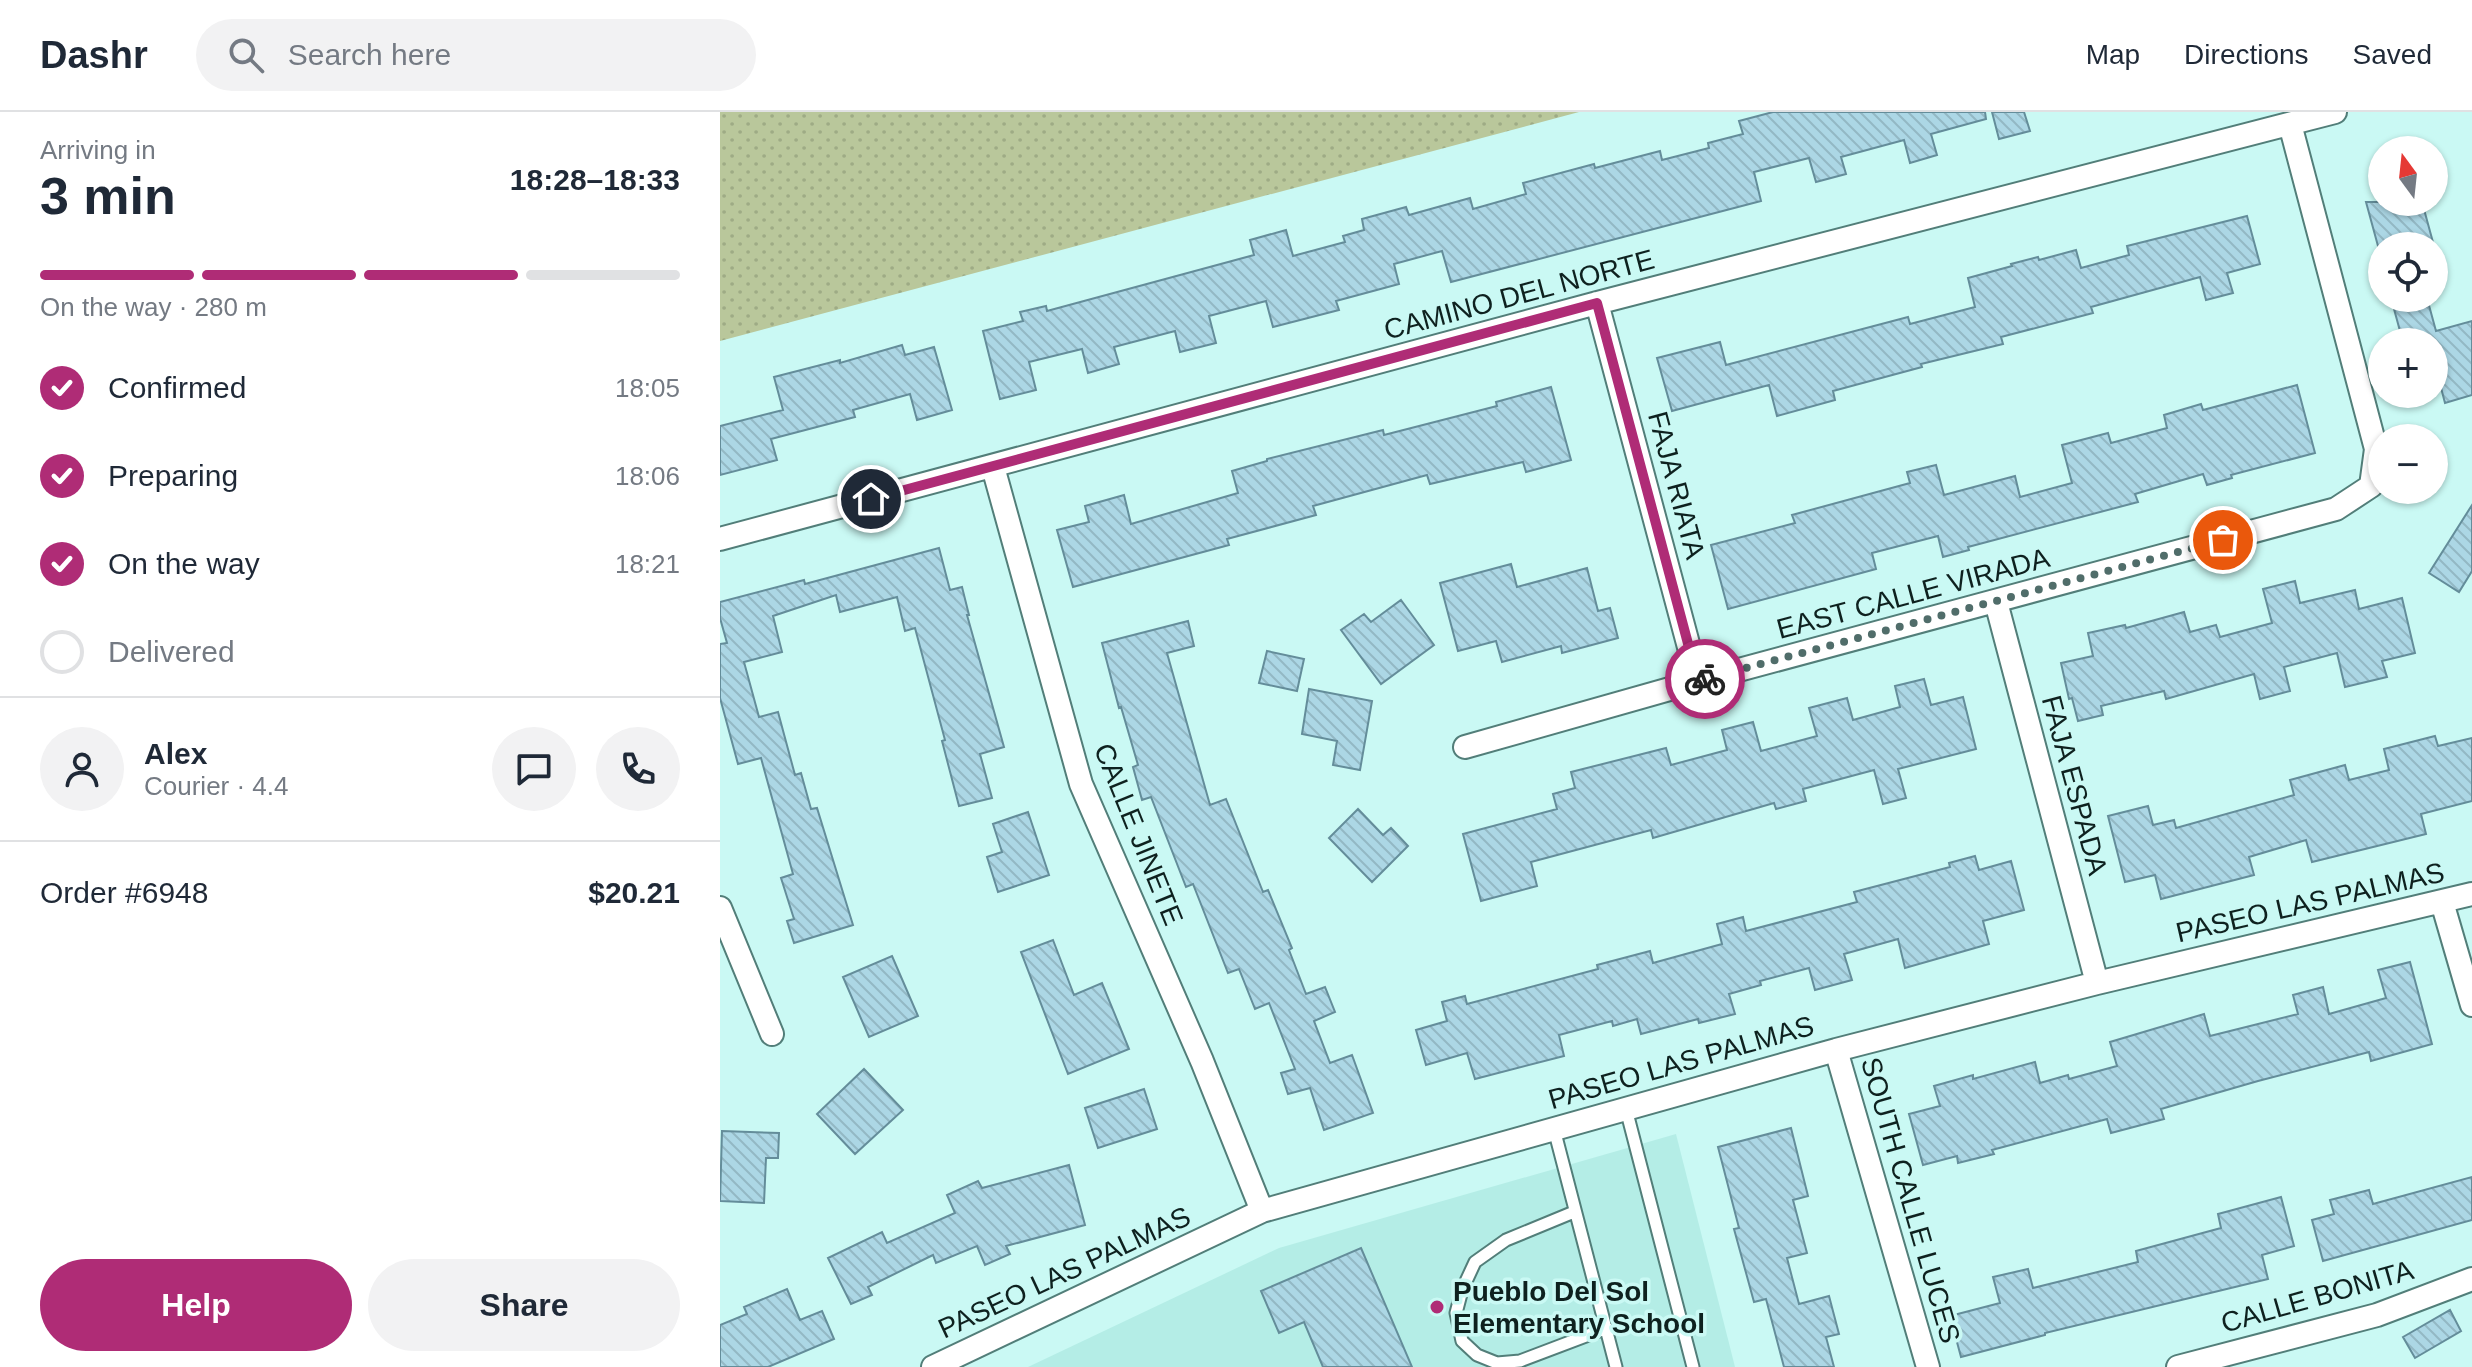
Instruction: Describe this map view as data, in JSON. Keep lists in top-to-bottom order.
{
  "streets": {
    "street": [
      "CAMINO DEL NORTE",
      "FAJA RIATA",
      "EAST CALLE VIRADA",
      "FAJA ESPADA",
      "CALLE JINETE",
      "PASEO LAS PALMAS",
      "SOUTH CALLE LUCES",
      "CALLE BONITA"
    ]
  },
  "crossings": [
    ["CAMINO DEL NORTE", "FAJA RIATA"],
    ["CAMINO DEL NORTE", "EAST CALLE VIRADA"],
    ["CAMINO DEL NORTE", "CALLE JINETE"],
    ["FAJA RIATA", "EAST CALLE VIRADA"],
    ["EAST CALLE VIRADA", "FAJA ESPADA"],
    ["FAJA ESPADA", "PASEO LAS PALMAS"],
    ["CALLE JINETE", "PASEO LAS PALMAS"],
    ["PASEO LAS PALMAS", "SOUTH CALLE LUCES"]
  ],
  "places": ["Pueblo Del Sol Elementary School"],
  "north": "top",
  "page": {
    "header": "Dashr",
    "search": "Search here",
    "nav": ["Map", "Directions", "Saved"],
    "heading": ["3 min", "Arriving in", "18:28–18:33"],
    "panel": [
      "Alex",
      "Courier · 4.4",
      "Order #6948",
      "$20.21"
    ],
    "map_buttons": ["+", "−"],
    "bar": "On the way · 280 m",
    "list": [
      ["Confirmed", "18:05"],
      ["Preparing", "18:06"],
      ["On the way", "18:21"],
      "Delivered"
    ],
    "buttons": ["Help", "Share"]
  }
}
